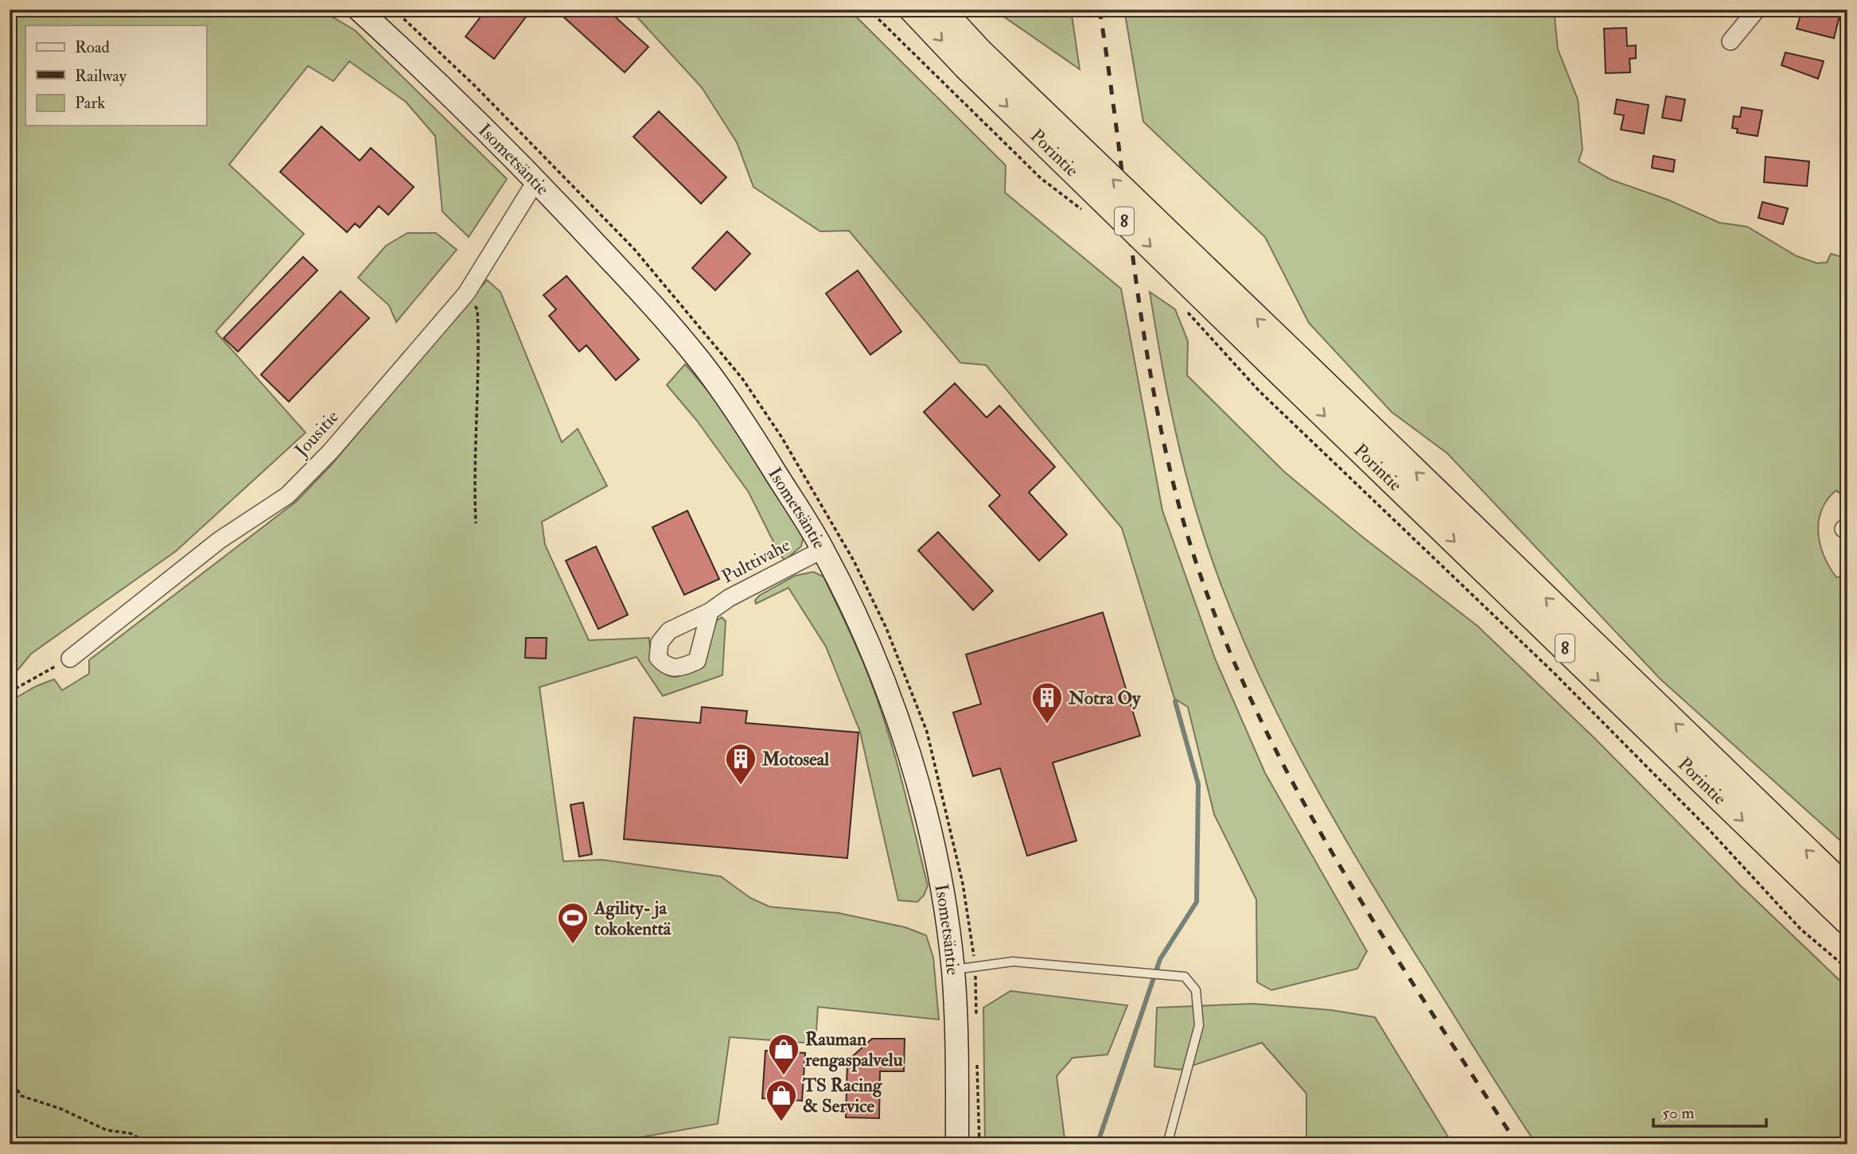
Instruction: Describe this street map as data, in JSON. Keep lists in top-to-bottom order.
{
  "streets": {
    "highway": ["Porintie", "8"],
    "main road": ["Isometsäntie"],
    "street": ["Jousitie", "Pulttivahe"]
  },
  "crossings": [
    ["Isometsäntie", "Jousitie"],
    ["Isometsäntie", "Pulttivahe"]
  ],
  "places": {
    "building": ["Notra Oy", "Motoseal"],
    "sports": ["Agility- ja tokokenttä"],
    "shop": ["Rauman rengaspalvelu", "TS Racing & Service"]
  },
  "legend": ["Road", "Railway", "Park"],
  "scale_bar": "50 m"
}
